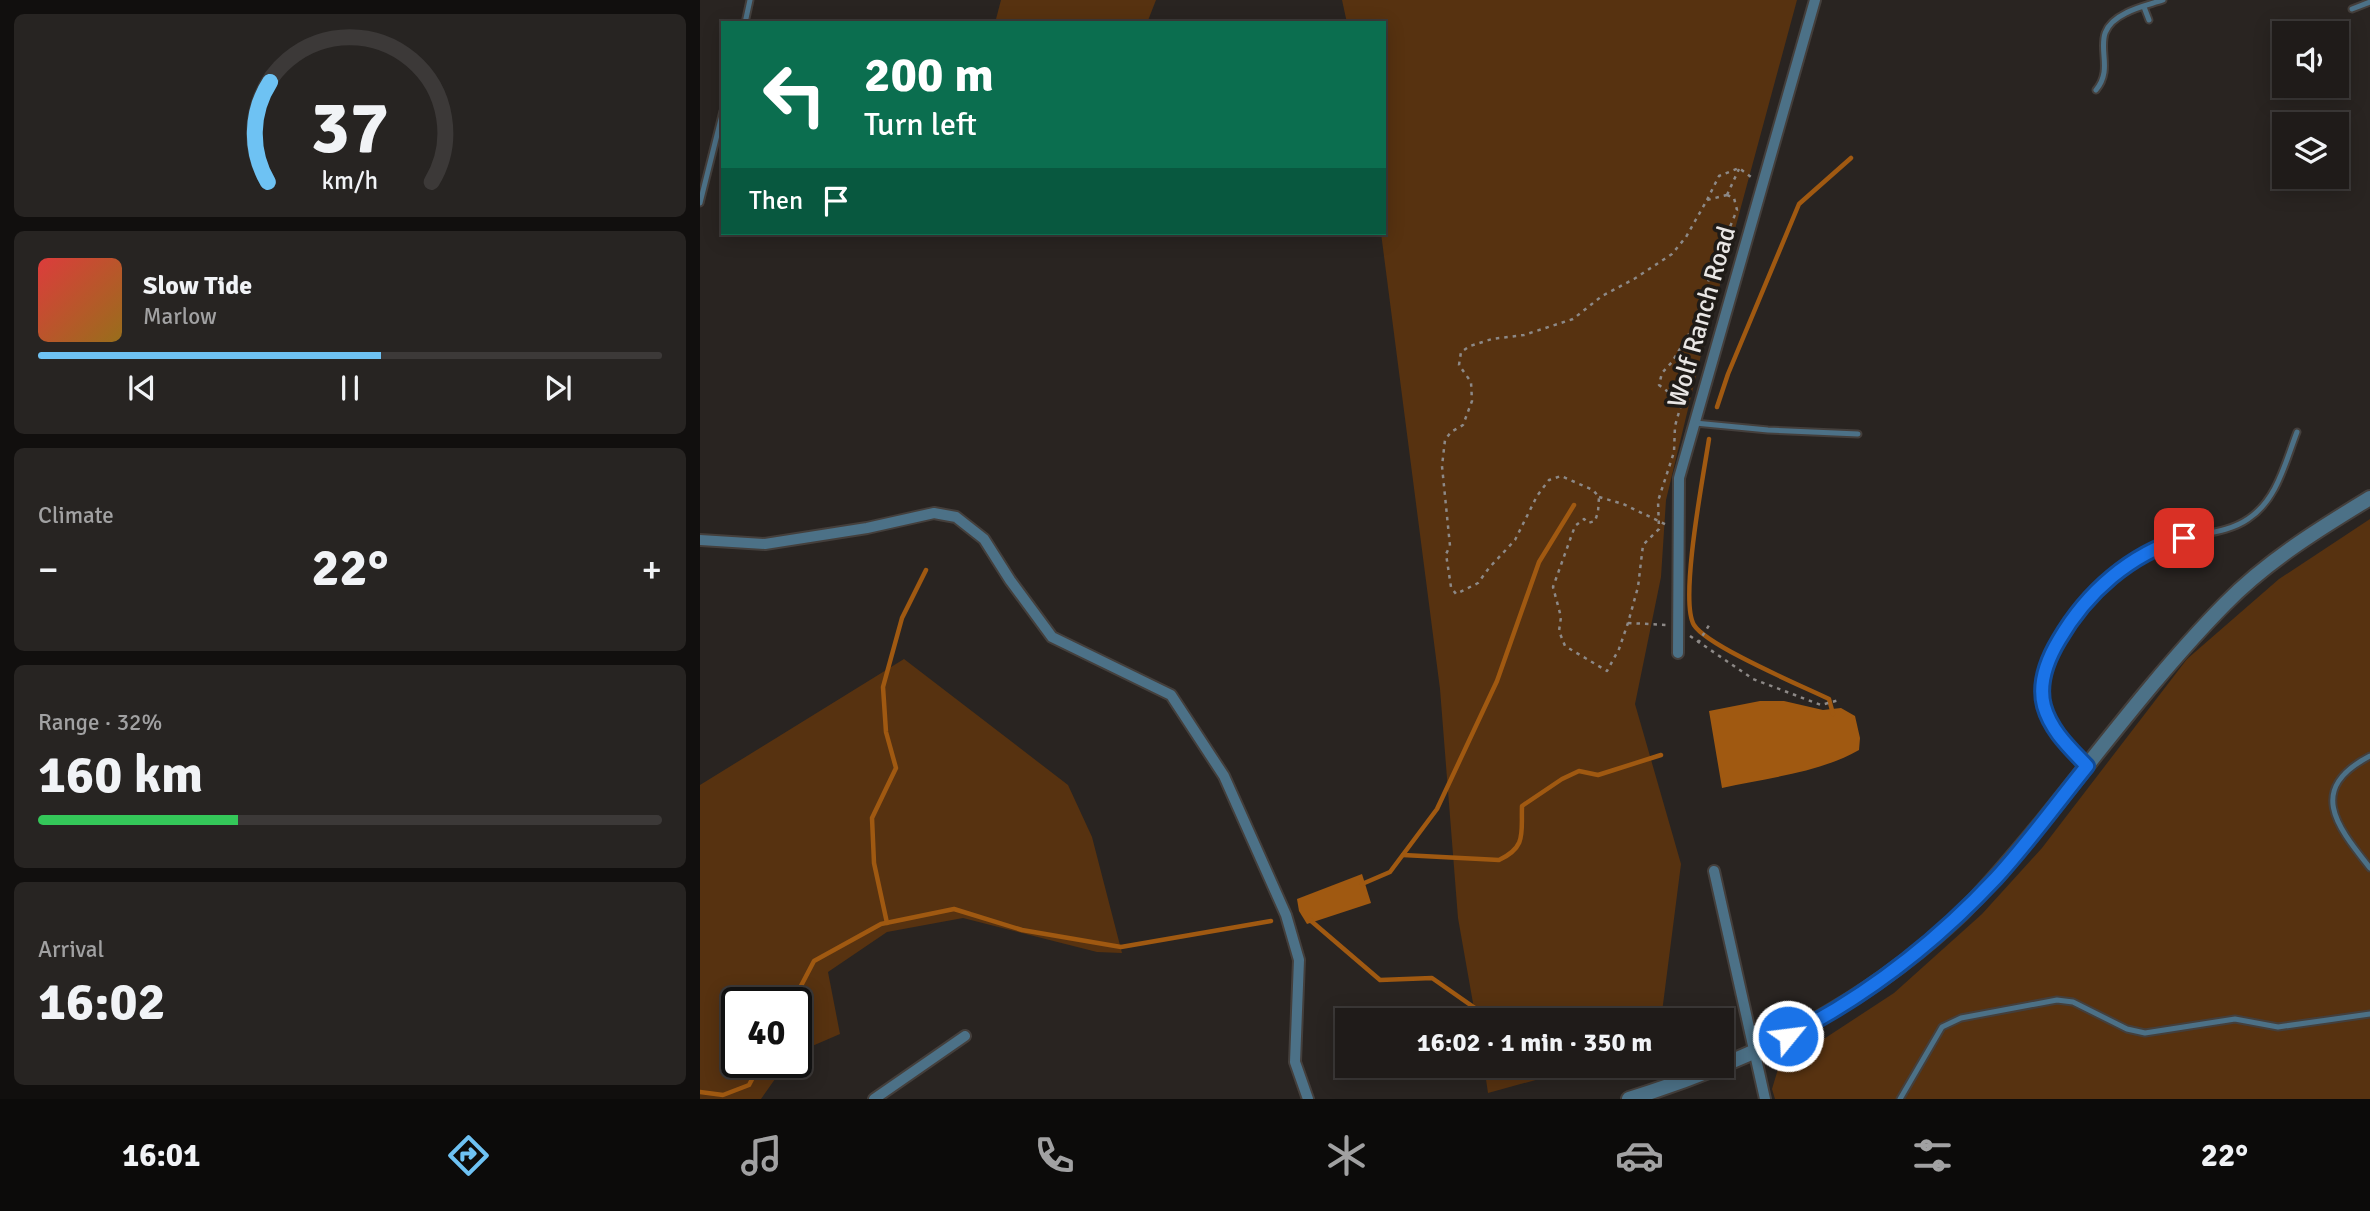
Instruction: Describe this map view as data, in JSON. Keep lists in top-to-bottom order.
{
  "streets": {
    "street": ["Wolf Ranch Road"]
  },
  "page": {
    "turn": ["200 m", "Turn left"],
    "then": "Then",
    "song": ["Slow Tide", "Marlow"],
    "tile": [
      "Climate",
      ["Range · 32%", "160 km"],
      ["Arrival", "16:02"]
    ],
    "heat": ["−", "22°", "+"],
    "limit": "40",
    "trip": "16:02 · 1 min · 350 m",
    "tabs": ["16:01", "22°"],
    "gauge": ["37", "km/h"]
  }
}
